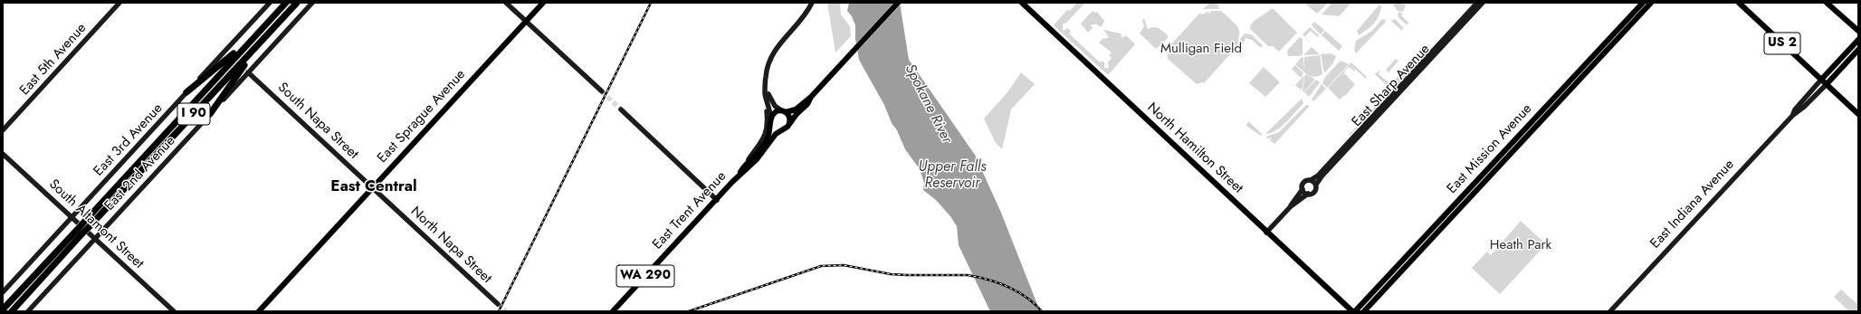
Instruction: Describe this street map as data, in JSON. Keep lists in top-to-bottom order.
{
  "streets": {
    "highway": ["I 90"],
    "main road": [
      "US 2",
      "East Sprague Avenue",
      "North Hamilton Street",
      "East Mission Avenue",
      "East Indiana Avenue",
      "East Trent Avenue",
      "WA 290"
    ],
    "street": [
      "East 5th Avenue",
      "East Sharp Avenue",
      "South Napa Street",
      "East 3rd Avenue",
      "East 2nd Avenue",
      "South Altamont Street",
      "North Napa Street"
    ]
  },
  "crossings": [
    ["US 2", "East Indiana Avenue"],
    ["East Sprague Avenue", "South Napa Street"],
    ["East Sprague Avenue", "North Napa Street"],
    ["South Napa Street", "East 2nd Avenue"],
    ["South Napa Street", "North Napa Street"],
    ["East 3rd Avenue", "South Altamont Street"],
    ["East 2nd Avenue", "South Altamont Street"],
    ["East Trent Avenue", "WA 290"]
  ],
  "districts": ["East Central"],
  "water": ["Spokane River", "Upper Falls Reservoir"],
  "parks": ["Mulligan Field", "Heath Park"]
}
